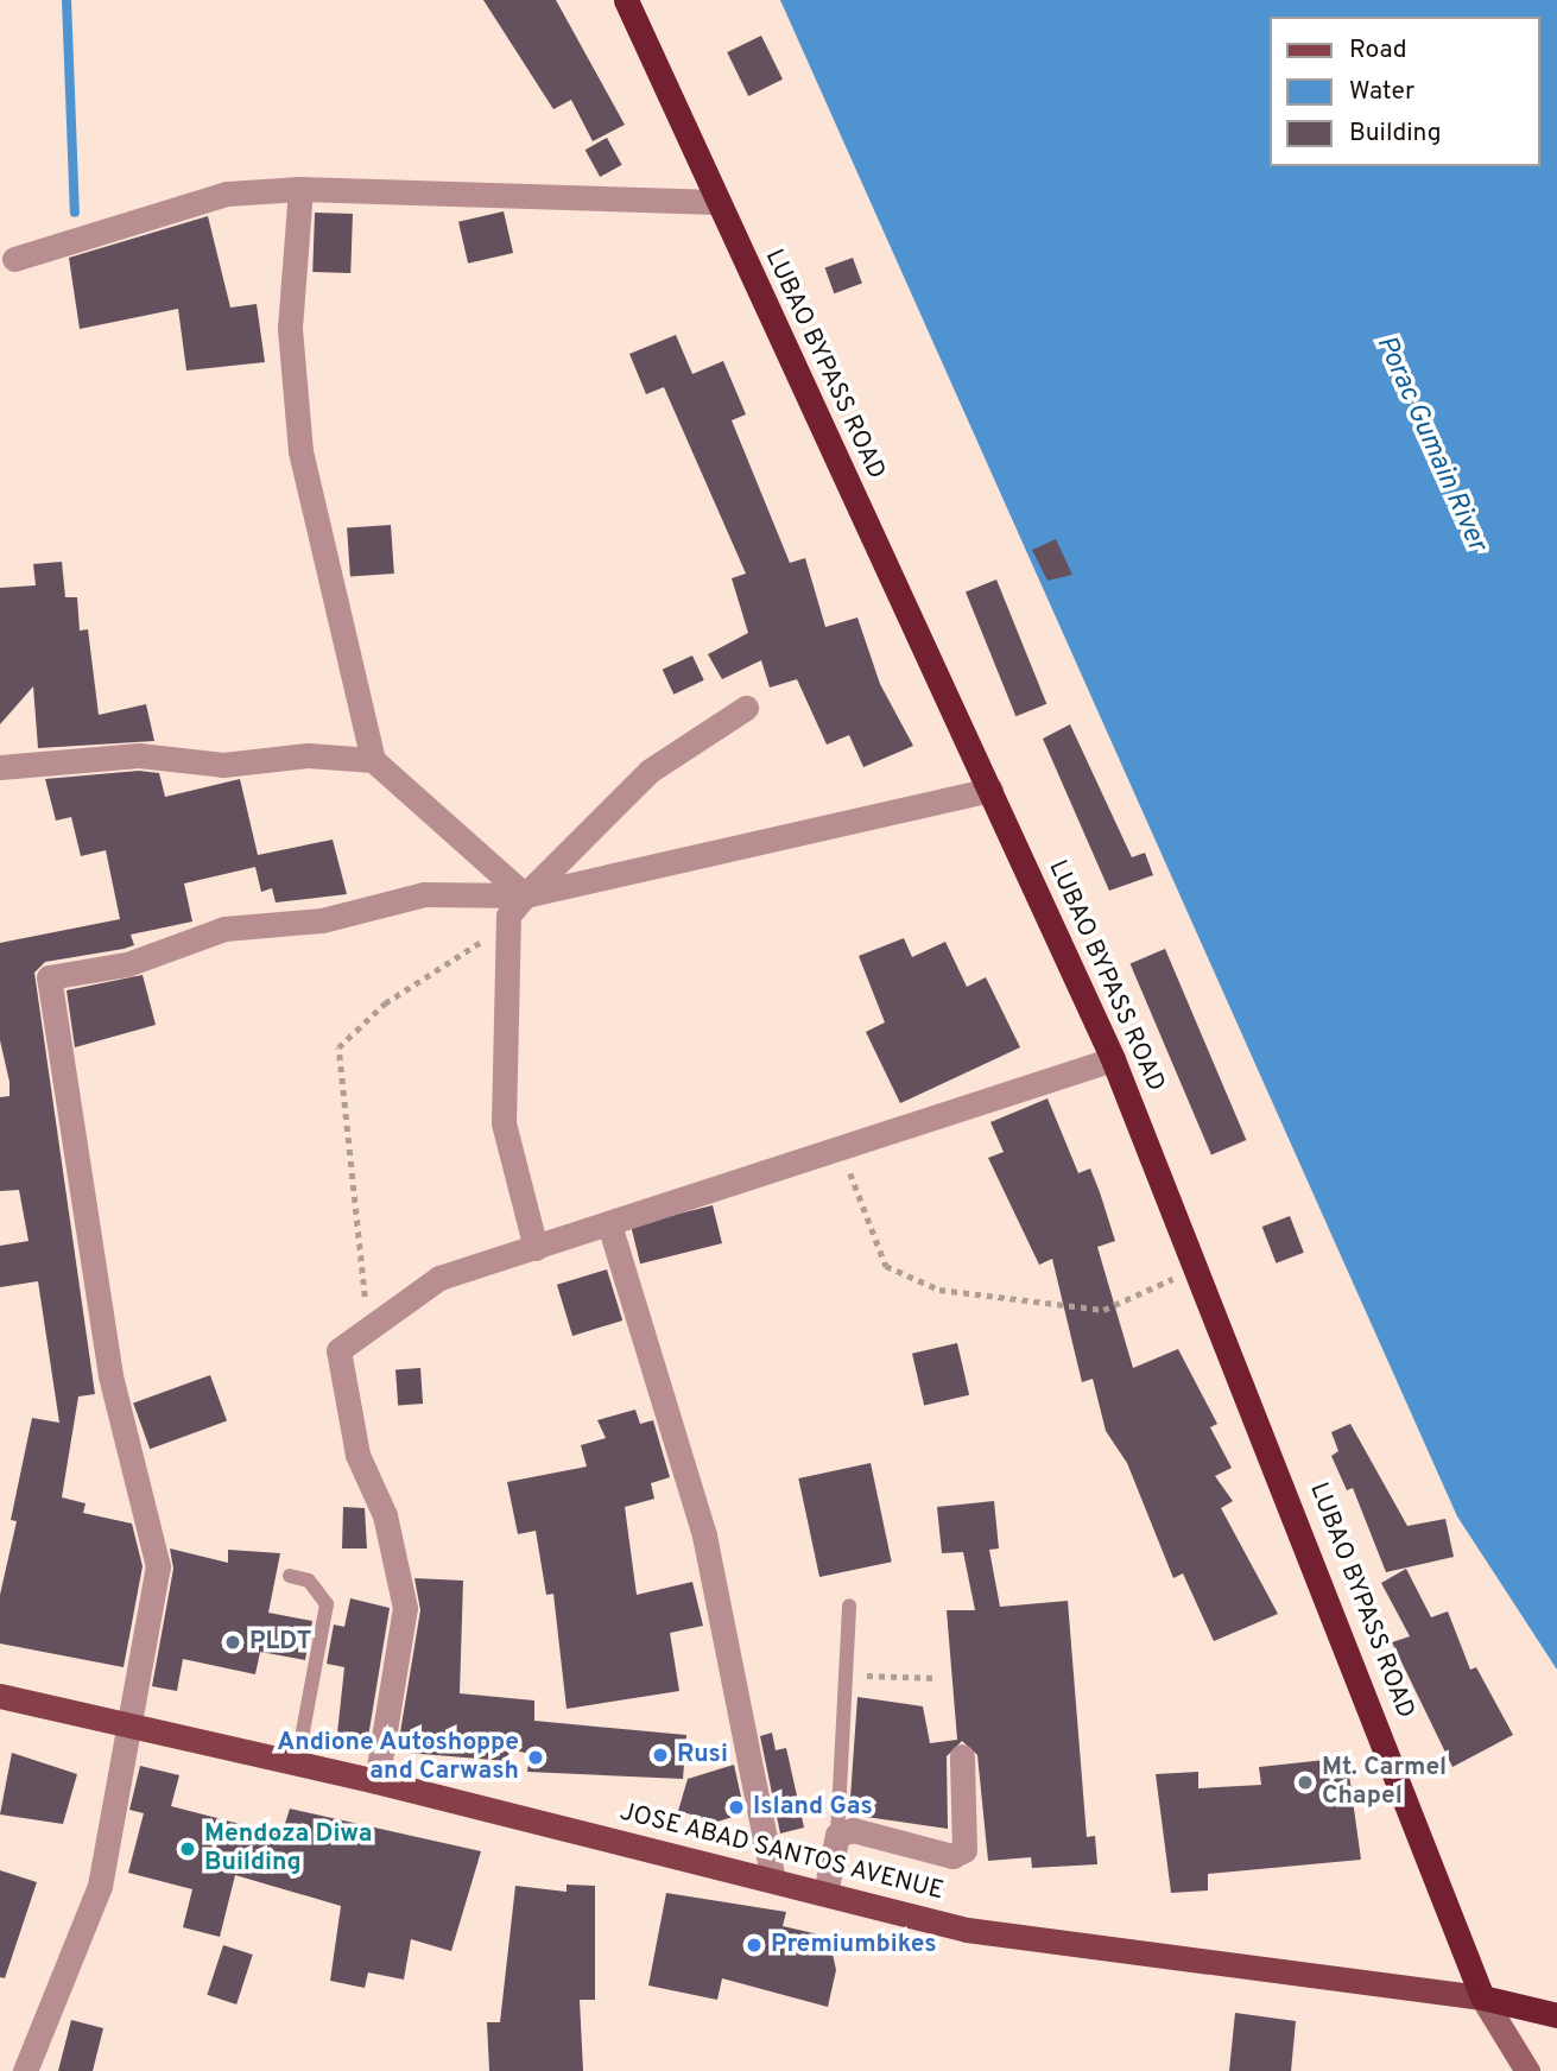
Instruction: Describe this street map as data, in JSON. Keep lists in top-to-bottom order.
{
  "streets": {
    "highway": ["LUBAO BYPASS ROAD", "JOSE ABAD SANTOS AVENUE"]
  },
  "crossings": [
    ["LUBAO BYPASS ROAD", "JOSE ABAD SANTOS AVENUE"]
  ],
  "water": ["Porac Gumain River"],
  "places": [
    "PLDT",
    "Rusi",
    "Andione Autoshoppe and Carwash",
    "Mt. Carmel Chapel",
    "Island Gas",
    "Mendoza Diwa Building",
    "Premiumbikes"
  ],
  "legend": ["Road", "Water", "Building"]
}
